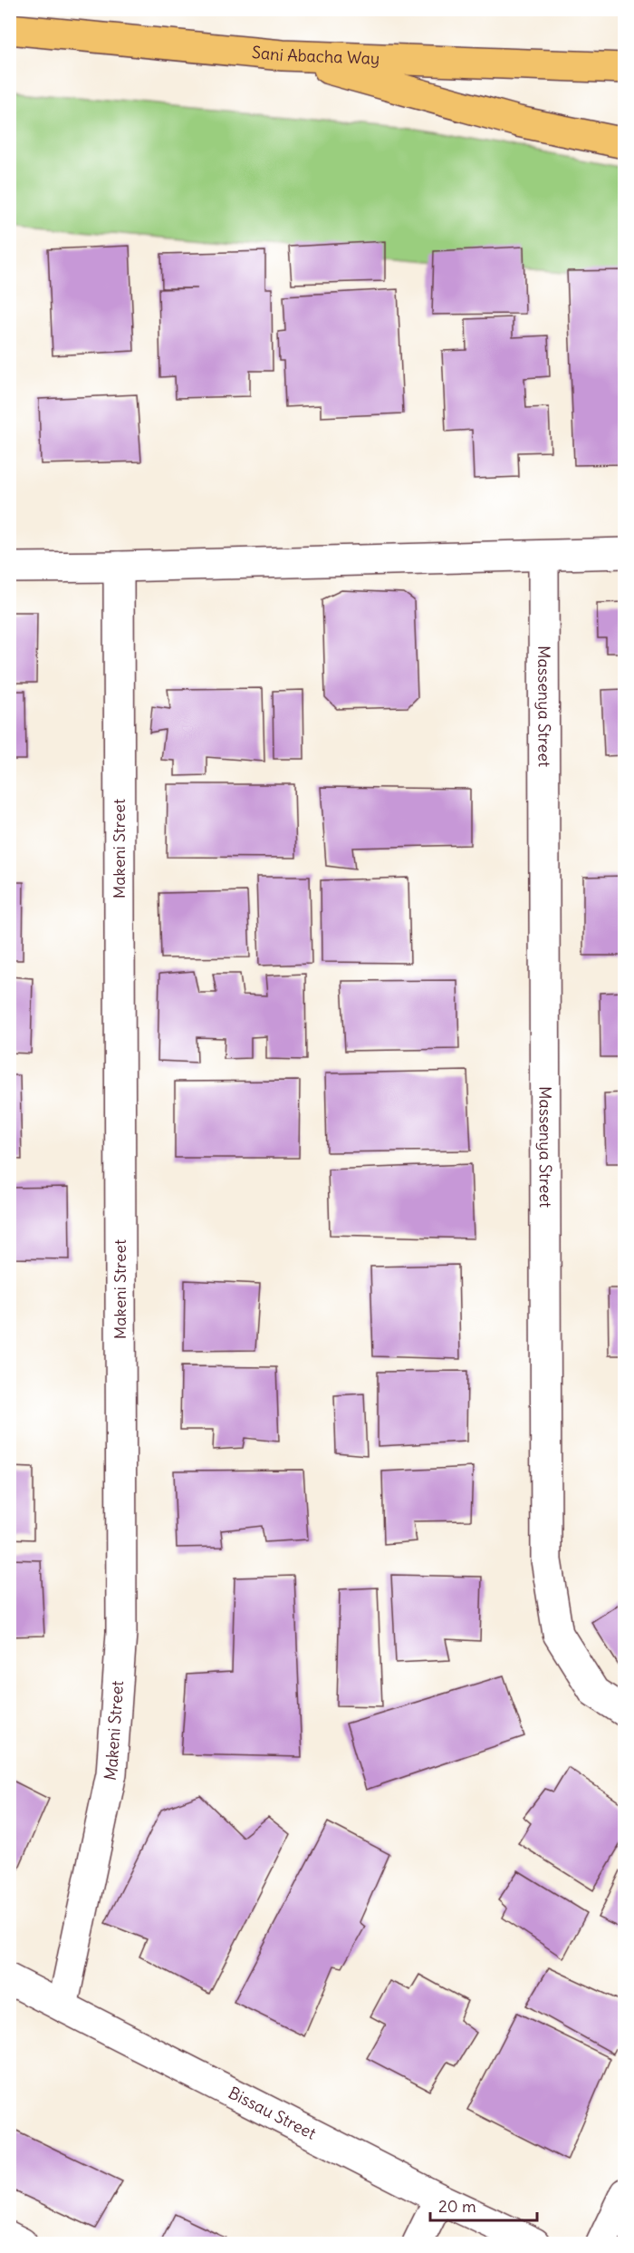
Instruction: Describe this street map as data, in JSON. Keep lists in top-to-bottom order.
{
  "streets": {
    "highway": ["Sani Abacha Way"],
    "street": ["Massenya Street", "Makeni Street", "Bissau Street"]
  },
  "crossings": [
    ["Makeni Street", "Bissau Street"]
  ],
  "scale_bar": "20 m"
}
